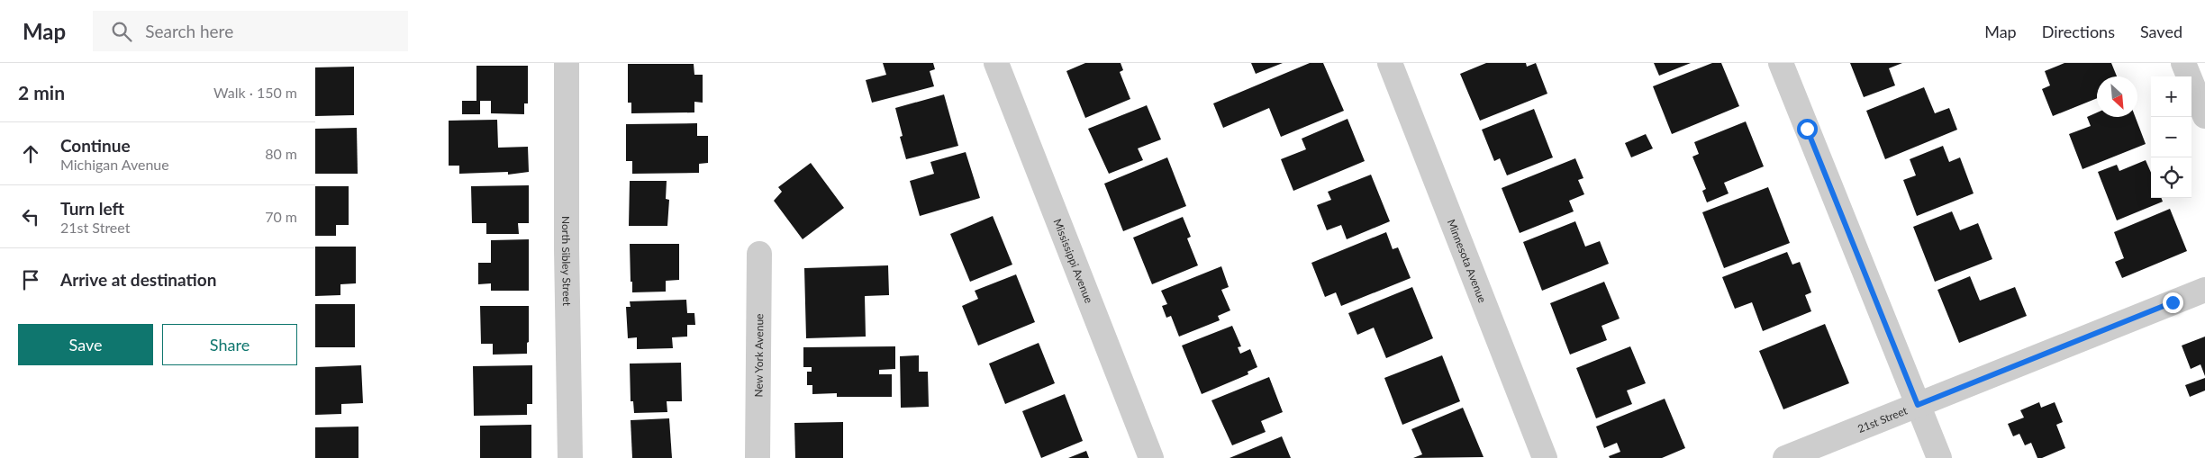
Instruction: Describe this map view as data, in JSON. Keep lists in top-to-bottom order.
{
  "streets": {
    "street": [
      "Minnesota Avenue",
      "North Sibley Street",
      "Mississippi Avenue",
      "New York Avenue",
      "21st Street"
    ]
  },
  "north": "bottom right",
  "page": {
    "header": "Map",
    "search": "Search here",
    "nav": ["Map", "Directions", "Saved"],
    "heading": ["2 min", "Walk · 150 m"],
    "map_buttons": ["+", "−"],
    "list": [
      ["Continue", "Michigan Avenue", "80 m"],
      ["Turn left", "21st Street", "70 m"],
      "Arrive at destination"
    ],
    "buttons": ["Save", "Share"]
  }
}
